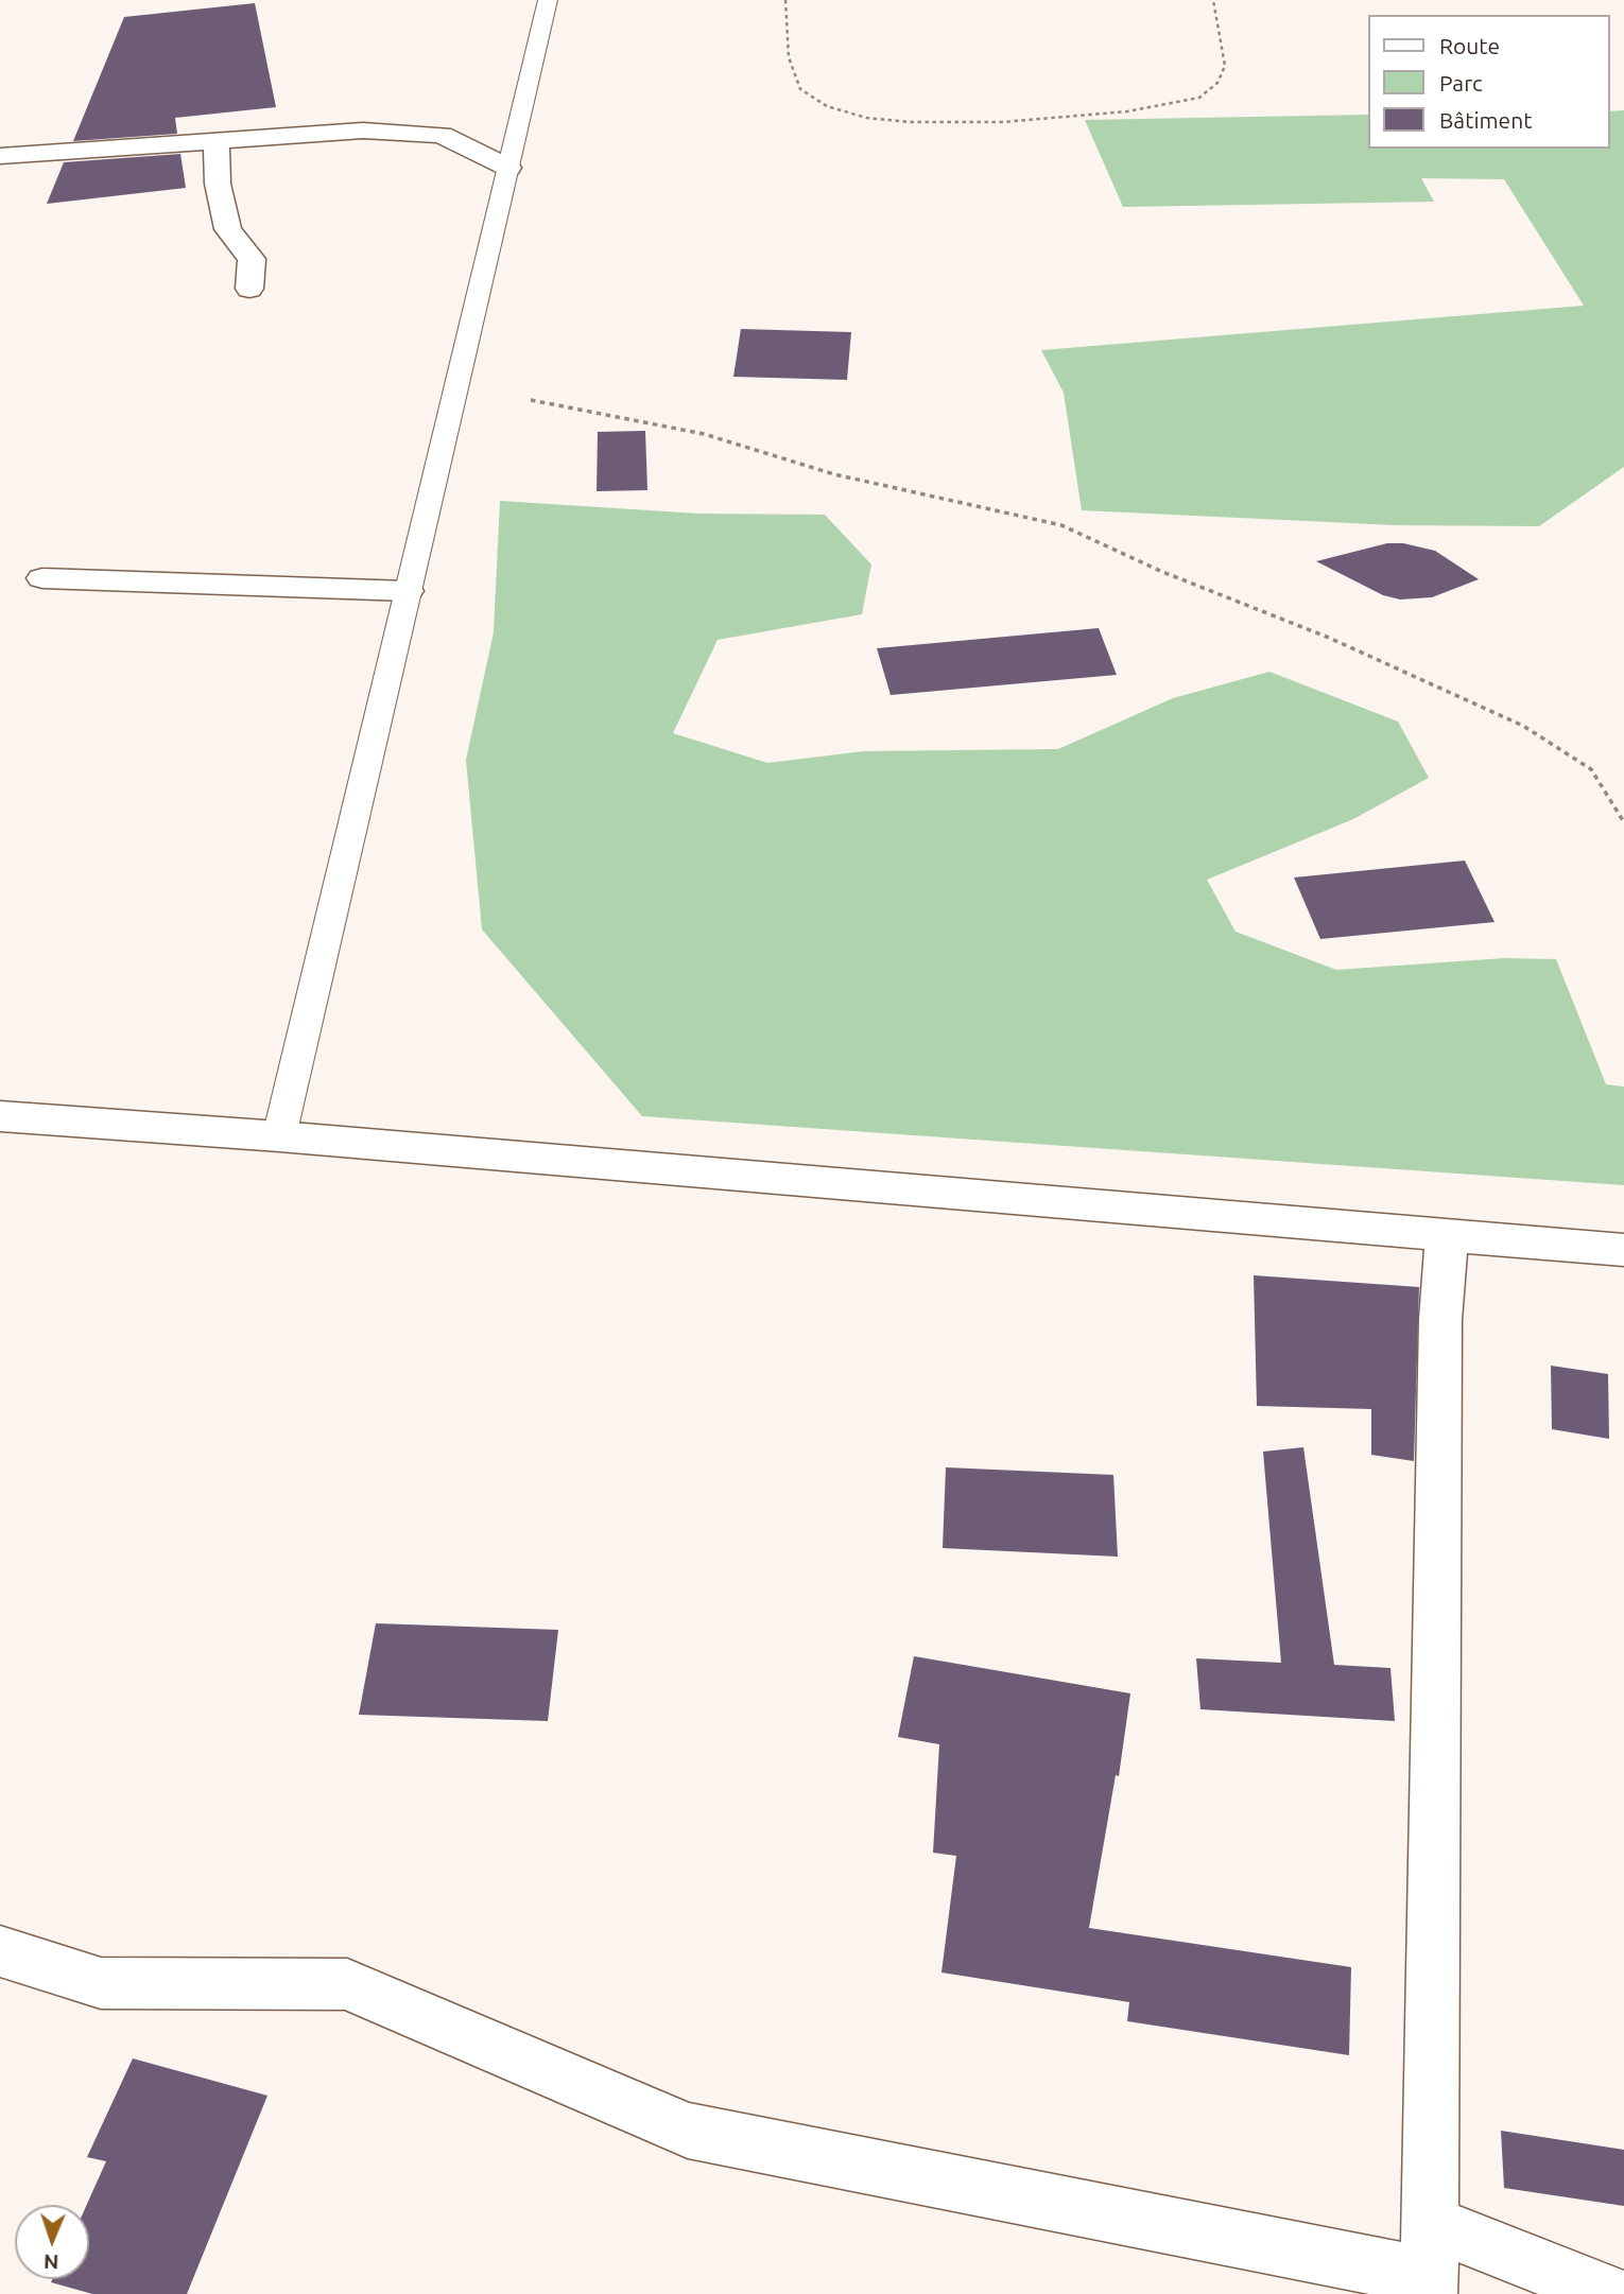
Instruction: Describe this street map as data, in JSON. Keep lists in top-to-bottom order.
{
  "legend": ["Route", "Parc", "Bâtiment"],
  "north": "bottom"
}
